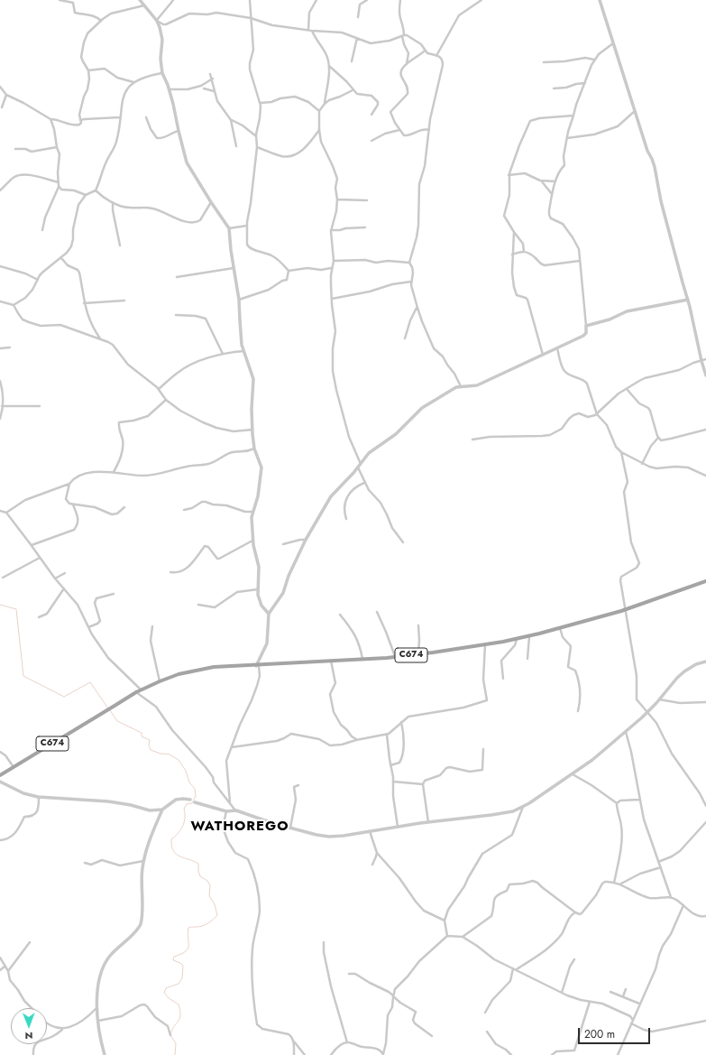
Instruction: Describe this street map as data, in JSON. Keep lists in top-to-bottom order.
{
  "streets": {
    "main road": ["C674"]
  },
  "districts": ["WATHOREGO"],
  "scale_bar": "200 m",
  "north": "bottom"
}
